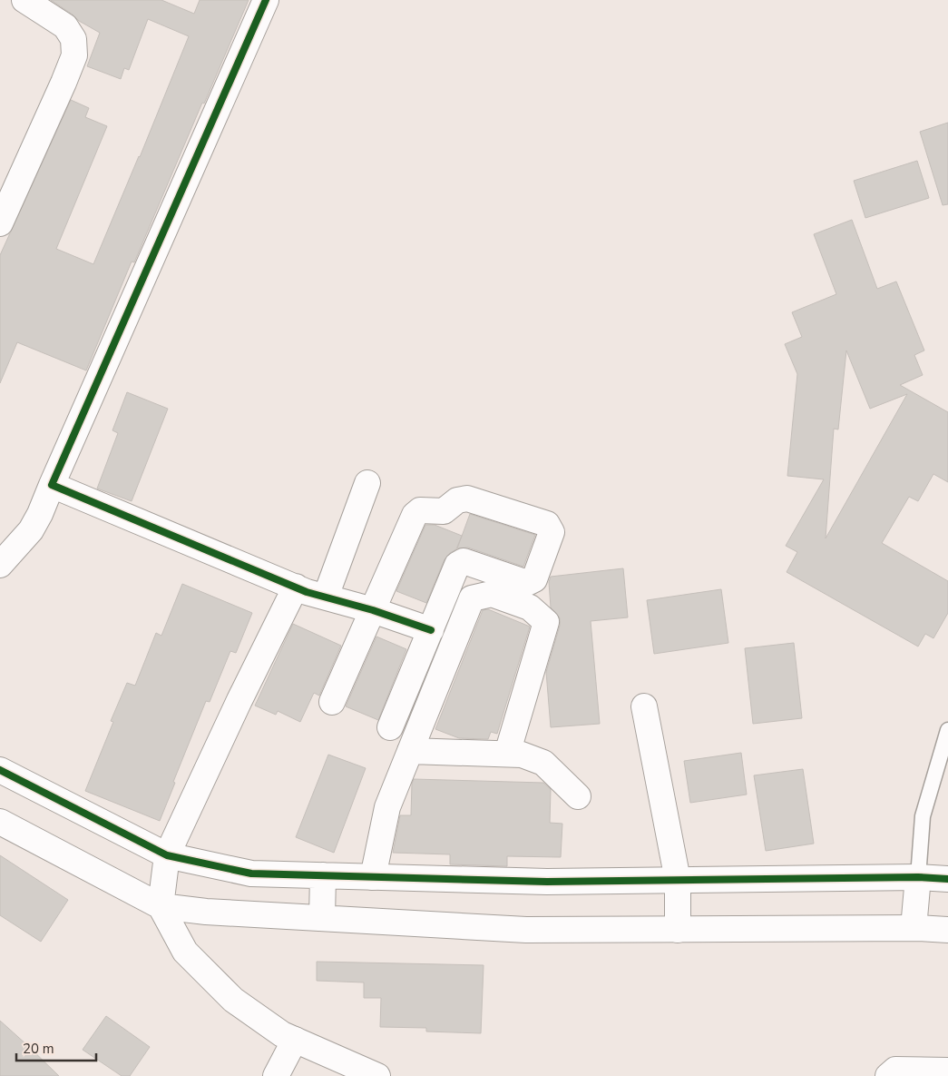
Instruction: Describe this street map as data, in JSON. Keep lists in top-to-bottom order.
{
  "scale_bar": "20 m"
}
